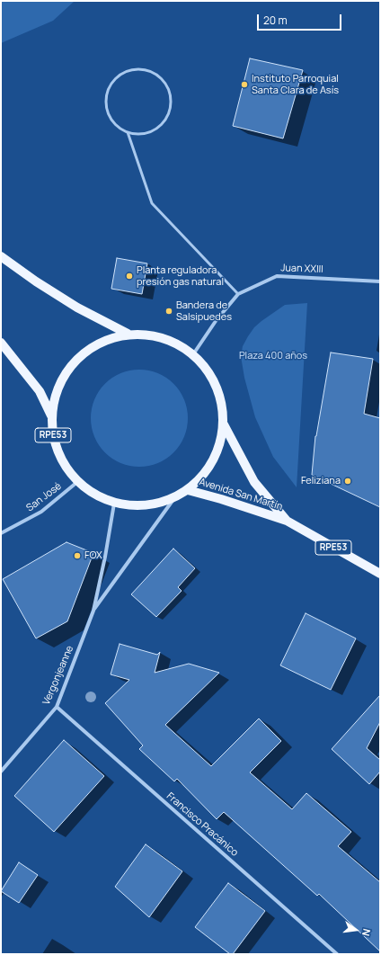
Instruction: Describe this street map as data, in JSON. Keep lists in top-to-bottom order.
{
  "streets": {
    "main road": ["RPE53", "Avenida San Martín"],
    "street": [
      "Juan XXIII",
      "San José",
      "Vergonjeanne",
      "Francisco Pracánico"
    ]
  },
  "crossings": [
    ["Juan XXIII", "RPE53"],
    ["RPE53", "Avenida San Martín"],
    ["RPE53", "San José"],
    ["RPE53", "Vergonjeanne"],
    ["Vergonjeanne", "Francisco Pracánico"]
  ],
  "parks": ["Plaza 400 años"],
  "places": [
    "Instituto Parroquial Santa Clara de Asís",
    "Planta reguladora presión gas natural",
    "Bandera de Salsipuedes",
    "Feliziana",
    "FOX"
  ],
  "scale_bar": "20 m",
  "north": "right"
}
